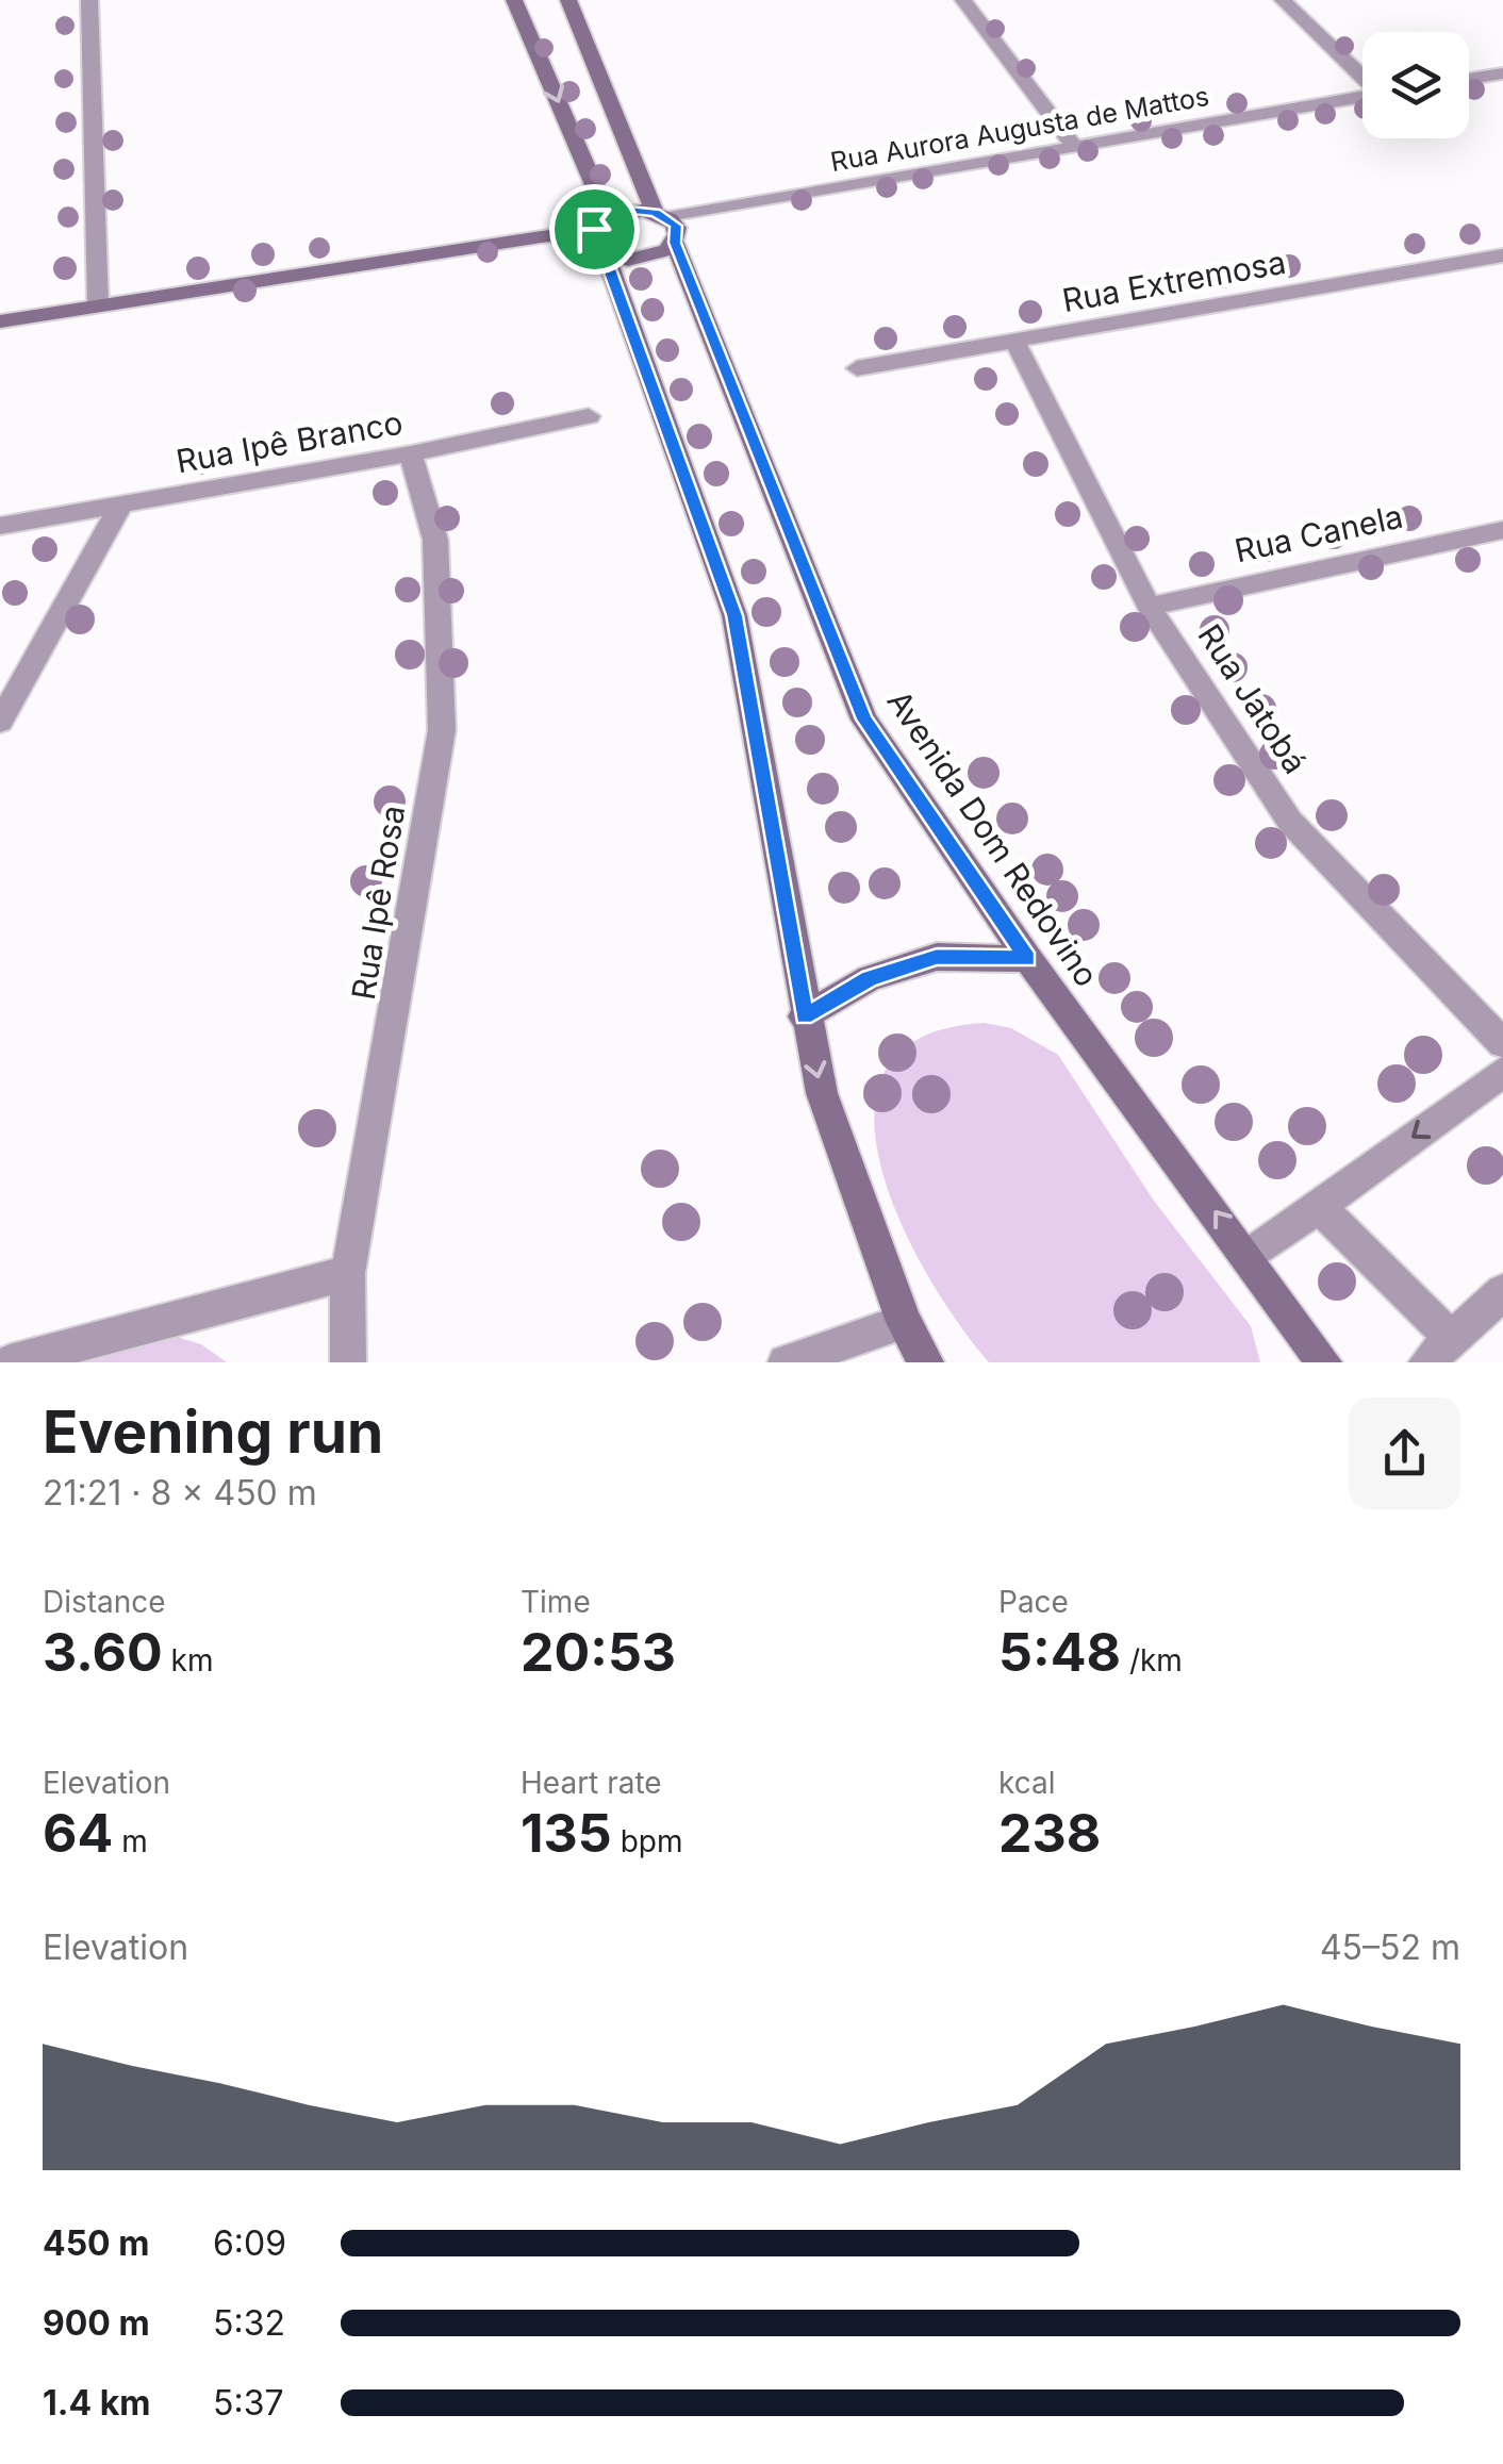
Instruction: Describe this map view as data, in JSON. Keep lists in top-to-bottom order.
{
  "streets": {
    "street": [
      "Rua Aurora Augusta de Mattos",
      "Rua Extremosa",
      "Rua Ipê Branco",
      "Rua Canela",
      "Rua Jatobá",
      "Avenida Dom Redovino",
      "Rua Ipê Rosa"
    ]
  },
  "crossings": [
    ["Rua Aurora Augusta de Mattos", "Avenida Dom Redovino"],
    ["Rua Extremosa", "Rua Jatobá"],
    ["Rua Ipê Branco", "Rua Ipê Rosa"],
    ["Rua Canela", "Rua Jatobá"]
  ],
  "page": {
    "heading": ["Evening run", "21:21 · 8 × 450 m"],
    "stats": [
      ["Distance", "3.60 km"],
      ["Time", "20:53"],
      ["Pace", "5:48 /km"],
      ["Elevation", "64 m"],
      ["Heart rate", "135 bpm"],
      ["kcal", "238"]
    ],
    "chart": ["Elevation", "45–52 m"],
    "list": [
      {
        "name": "450 m",
        "note": "6:09"
      },
      {
        "name": "900 m",
        "note": "5:32"
      },
      {
        "name": "1.4 km",
        "note": "5:37"
      }
    ]
  }
}
